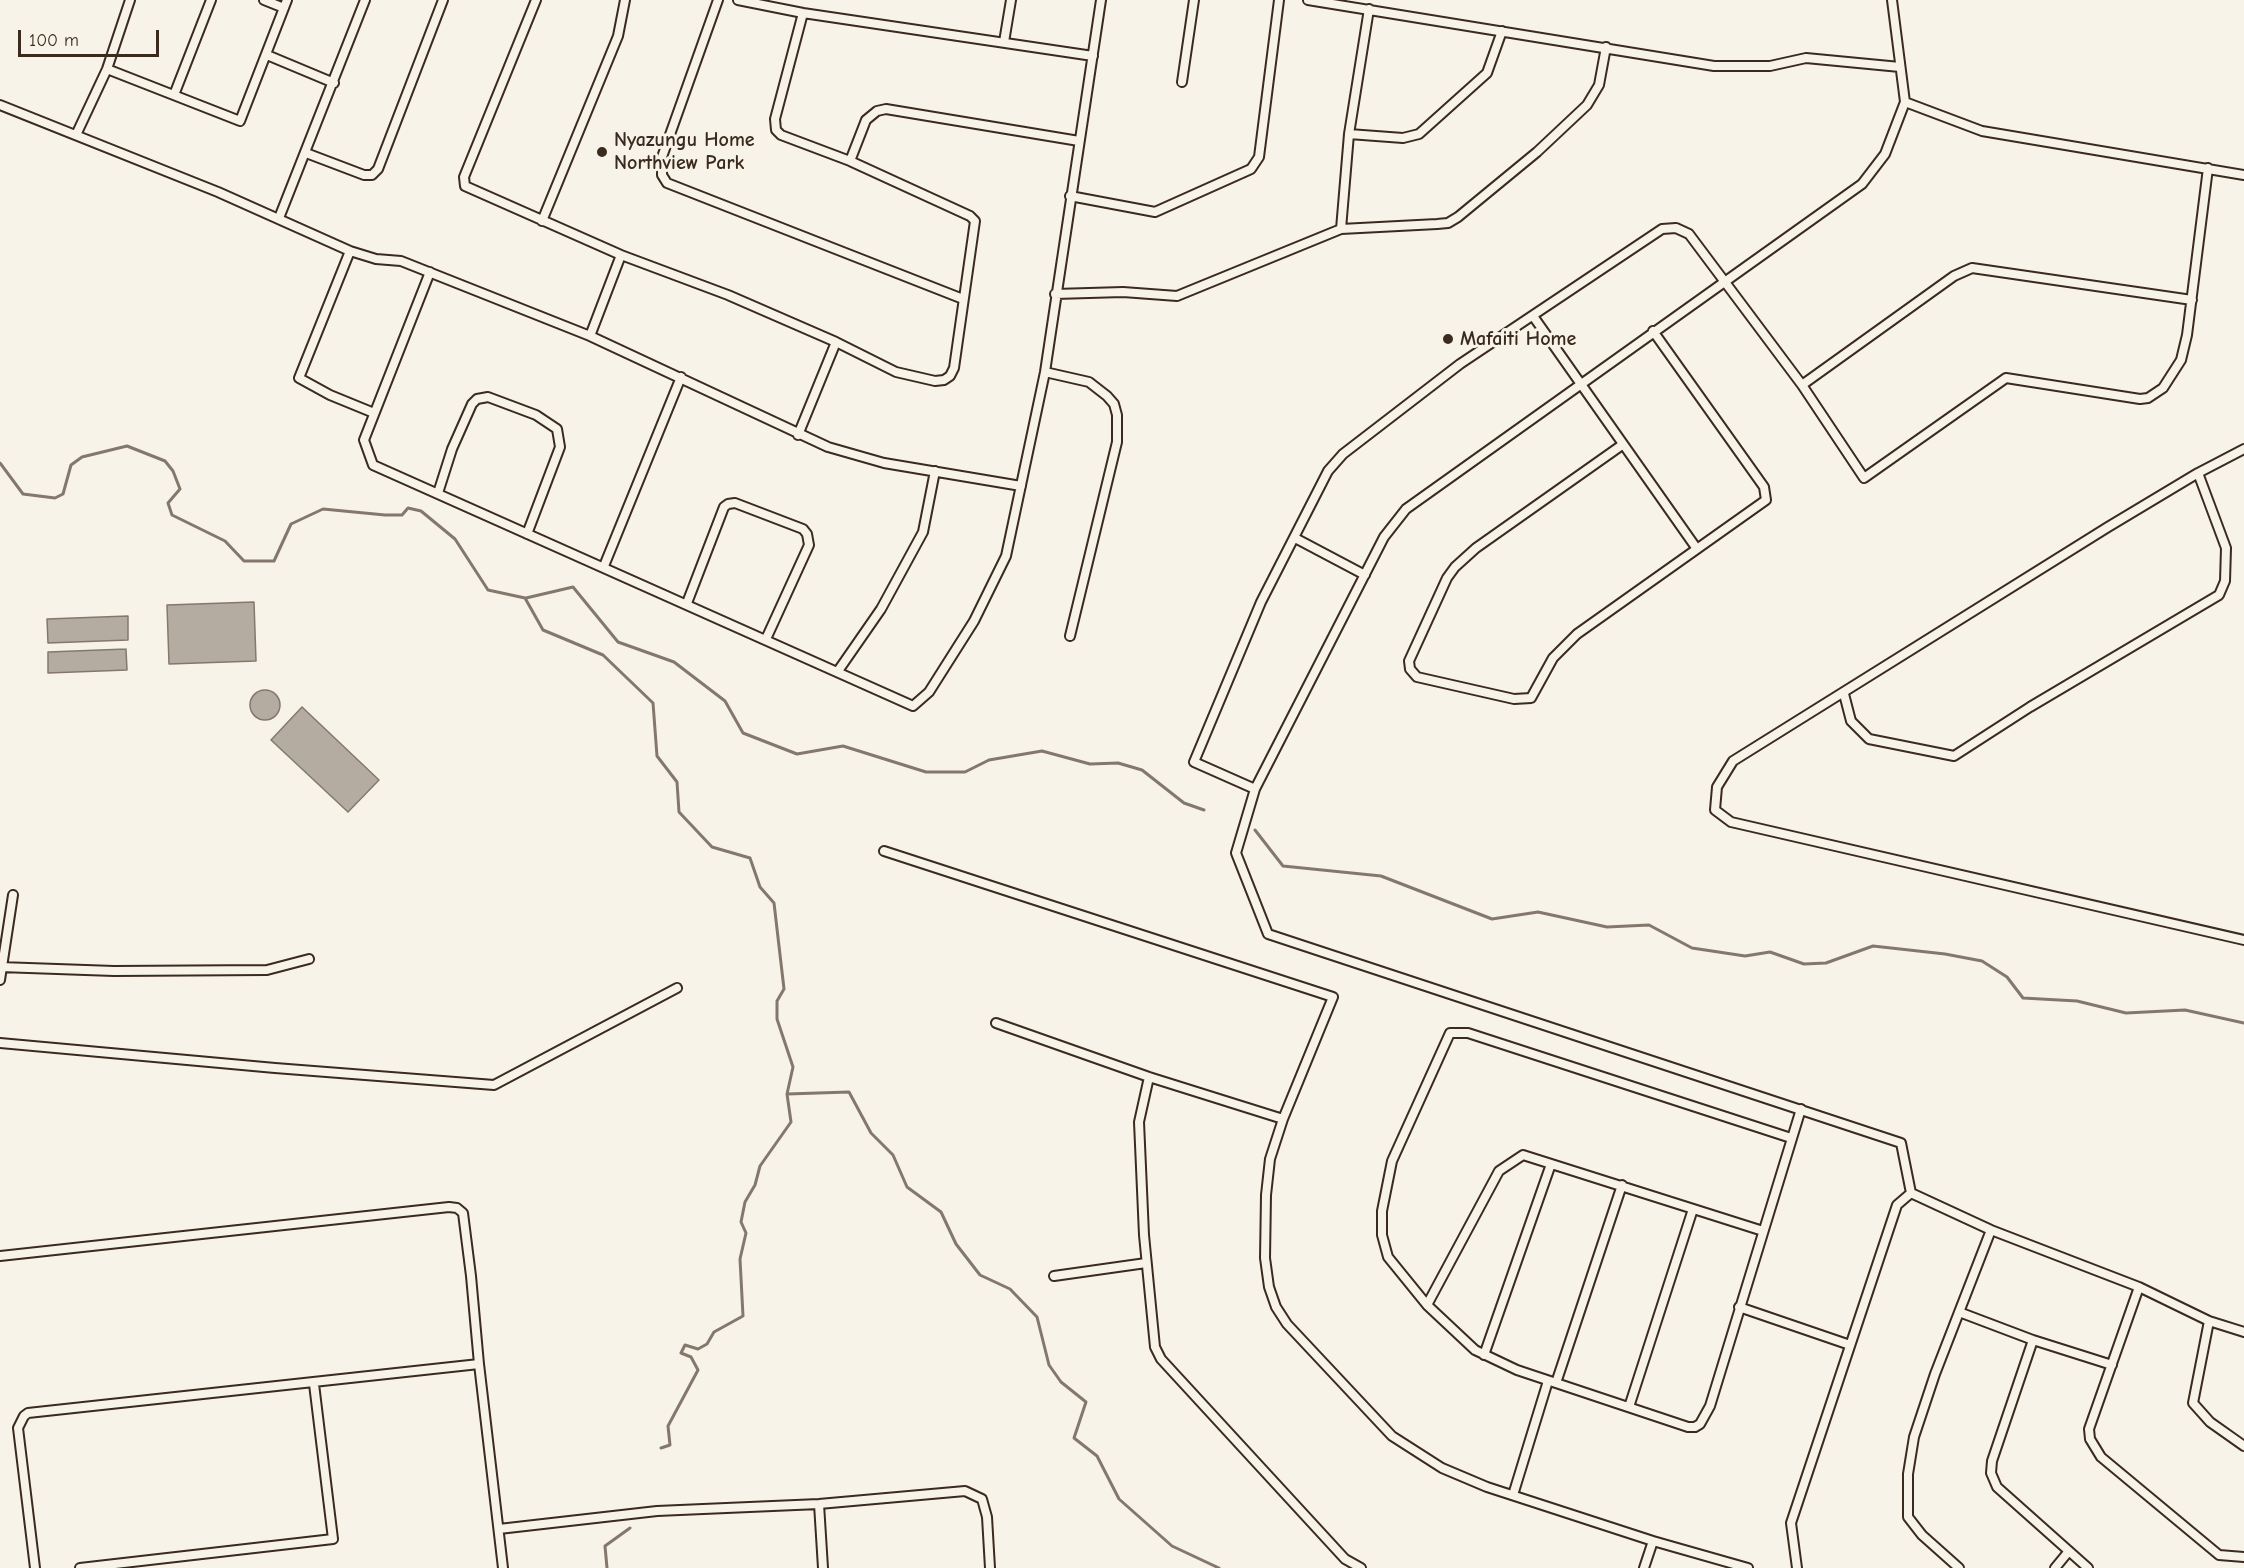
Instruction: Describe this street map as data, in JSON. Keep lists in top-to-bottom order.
{
  "places": ["Nyazungu Home Northview Park", "Mafaiti Home"],
  "scale_bar": "100 m"
}
